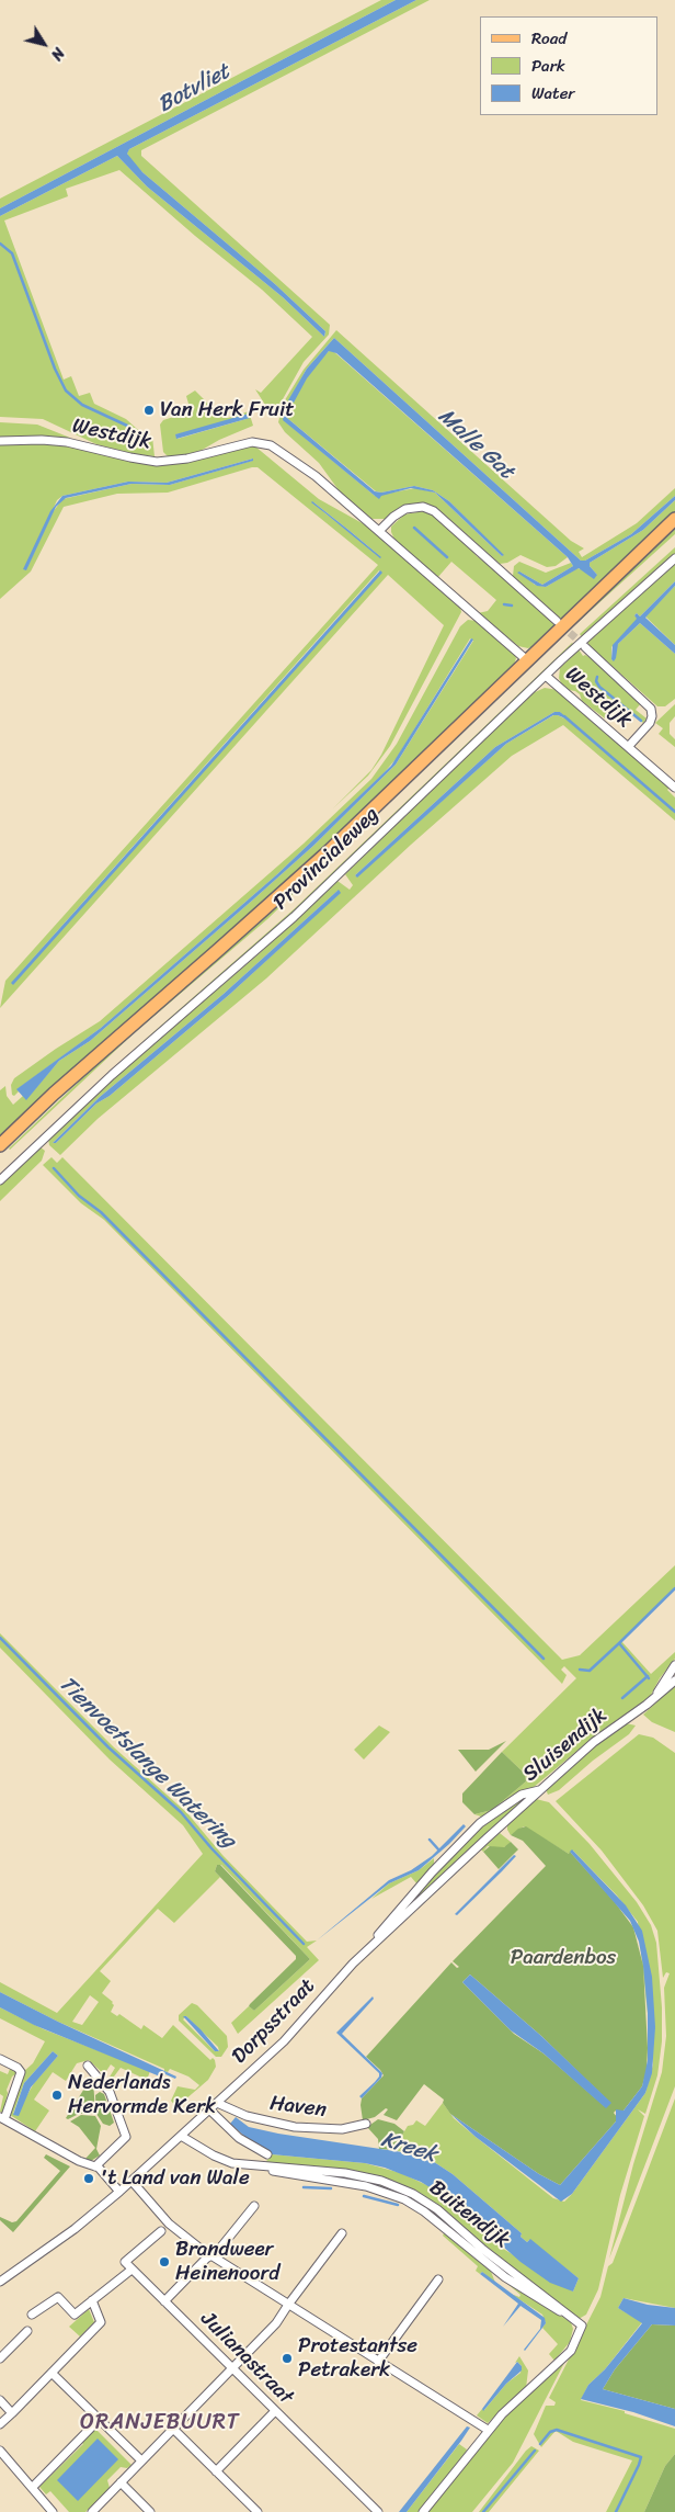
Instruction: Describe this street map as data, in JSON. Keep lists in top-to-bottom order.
{
  "streets": {
    "main road": ["Provincialeweg"],
    "street": [
      "Westdijk",
      "Sluisendijk",
      "Dorpsstraat",
      "Haven",
      "Buitendijk",
      "Julianastraat"
    ]
  },
  "crossings": [
    ["Westdijk", "Provincialeweg"],
    ["Sluisendijk", "Dorpsstraat"],
    ["Dorpsstraat", "Haven"],
    ["Dorpsstraat", "Buitendijk"]
  ],
  "districts": ["ORANJEBUURT"],
  "water": [
    "Botvliet",
    "Malle Gat",
    "Tienvoetslange Watering",
    "Kreek"
  ],
  "parks": ["Paardenbos"],
  "places": [
    "Van Herk Fruit",
    "Nederlands Hervormde Kerk",
    "'t Land van Wale",
    "Brandweer Heinenoord",
    "Protestantse Petrakerk"
  ],
  "legend": ["Road", "Park", "Water"],
  "north": "bottom right"
}
